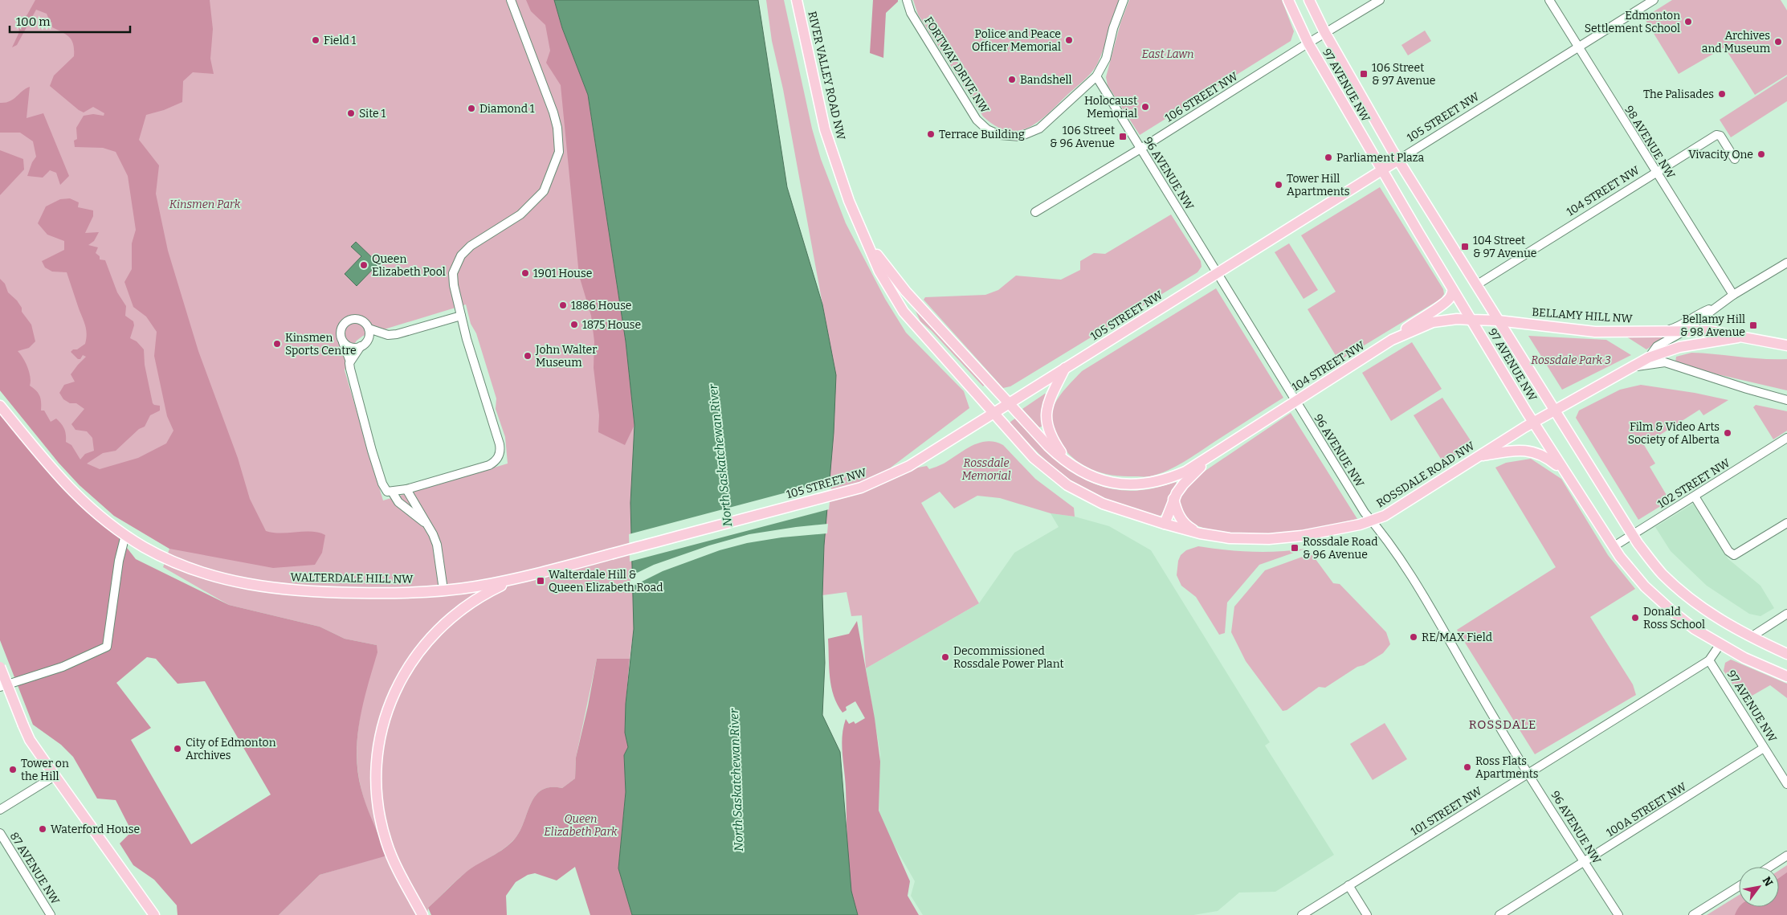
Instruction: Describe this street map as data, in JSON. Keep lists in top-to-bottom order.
{
  "streets": {
    "main road": [
      "RIVER VALLEY ROAD NW",
      "97 AVENUE NW",
      "105 STREET NW",
      "104 STREET NW",
      "BELLAMY HILL NW",
      "ROSSDALE ROAD NW",
      "WALTERDALE HILL NW"
    ],
    "street": [
      "FORTWAY DRIVE NW",
      "106 STREET NW",
      "98 AVENUE NW",
      "96 AVENUE NW",
      "102 STREET NW",
      "100A STREET NW",
      "101 STREET NW",
      "87 AVENUE NW"
    ]
  },
  "crossings": [
    ["FORTWAY DRIVE NW", "96 AVENUE NW"],
    ["RIVER VALLEY ROAD NW", "105 STREET NW"],
    ["RIVER VALLEY ROAD NW", "ROSSDALE ROAD NW"],
    ["97 AVENUE NW", "106 STREET NW"],
    ["97 AVENUE NW", "105 STREET NW"],
    ["97 AVENUE NW", "104 STREET NW"],
    ["97 AVENUE NW", "BELLAMY HILL NW"],
    ["97 AVENUE NW", "ROSSDALE ROAD NW"],
    ["97 AVENUE NW", "102 STREET NW"],
    ["97 AVENUE NW", "100A STREET NW"],
    ["97 AVENUE NW", "101 STREET NW"],
    ["106 STREET NW", "96 AVENUE NW"],
    ["105 STREET NW", "98 AVENUE NW"],
    ["105 STREET NW", "96 AVENUE NW"],
    ["105 STREET NW", "ROSSDALE ROAD NW"],
    ["105 STREET NW", "WALTERDALE HILL NW"],
    ["98 AVENUE NW", "104 STREET NW"],
    ["96 AVENUE NW", "104 STREET NW"],
    ["96 AVENUE NW", "ROSSDALE ROAD NW"],
    ["96 AVENUE NW", "100A STREET NW"],
    ["96 AVENUE NW", "101 STREET NW"],
    ["104 STREET NW", "BELLAMY HILL NW"],
    ["BELLAMY HILL NW", "ROSSDALE ROAD NW"]
  ],
  "districts": ["ROSSDALE"],
  "water": ["North Saskatchewan River"],
  "parks": [
    "East Lawn",
    "Kinsmen Park",
    "Rossdale Park 3",
    "Rossdale Memorial",
    "Queen Elizabeth Park"
  ],
  "places": {
    "other": [
      "Edmonton Settlement School",
      "Field 1",
      "Police and Peace Officer Memorial",
      "Archives and Museum",
      "Bandshell",
      "The Palisades",
      "Holocaust Memorial",
      "Diamond 1",
      "Site 1",
      "Terrace Building",
      "Vivacity One",
      "Parliament Plaza",
      "Tower Hill Apartments",
      "Queen Elizabeth Pool",
      "1901 House",
      "1886 House",
      "1875 House",
      "Kinsmen Sports Centre",
      "John Walter Museum",
      "Film & Video Arts Society of Alberta",
      "Donald Ross School",
      "RE/MAX Field",
      "Decommissioned Rossdale Power Plant",
      "City of Edmonton Archives",
      "Ross Flats Apartments",
      "Tower on the Hill",
      "Waterford House"
    ],
    "transit": [
      "106 Street & 97 Avenue",
      "106 Street & 96 Avenue",
      "104 Street & 97 Avenue",
      "Bellamy Hill & 98 Avenue",
      "Rossdale Road & 96 Avenue",
      "Walterdale Hill & Queen Elizabeth Road"
    ]
  },
  "scale_bar": "100 m",
  "north": "top right"
}
